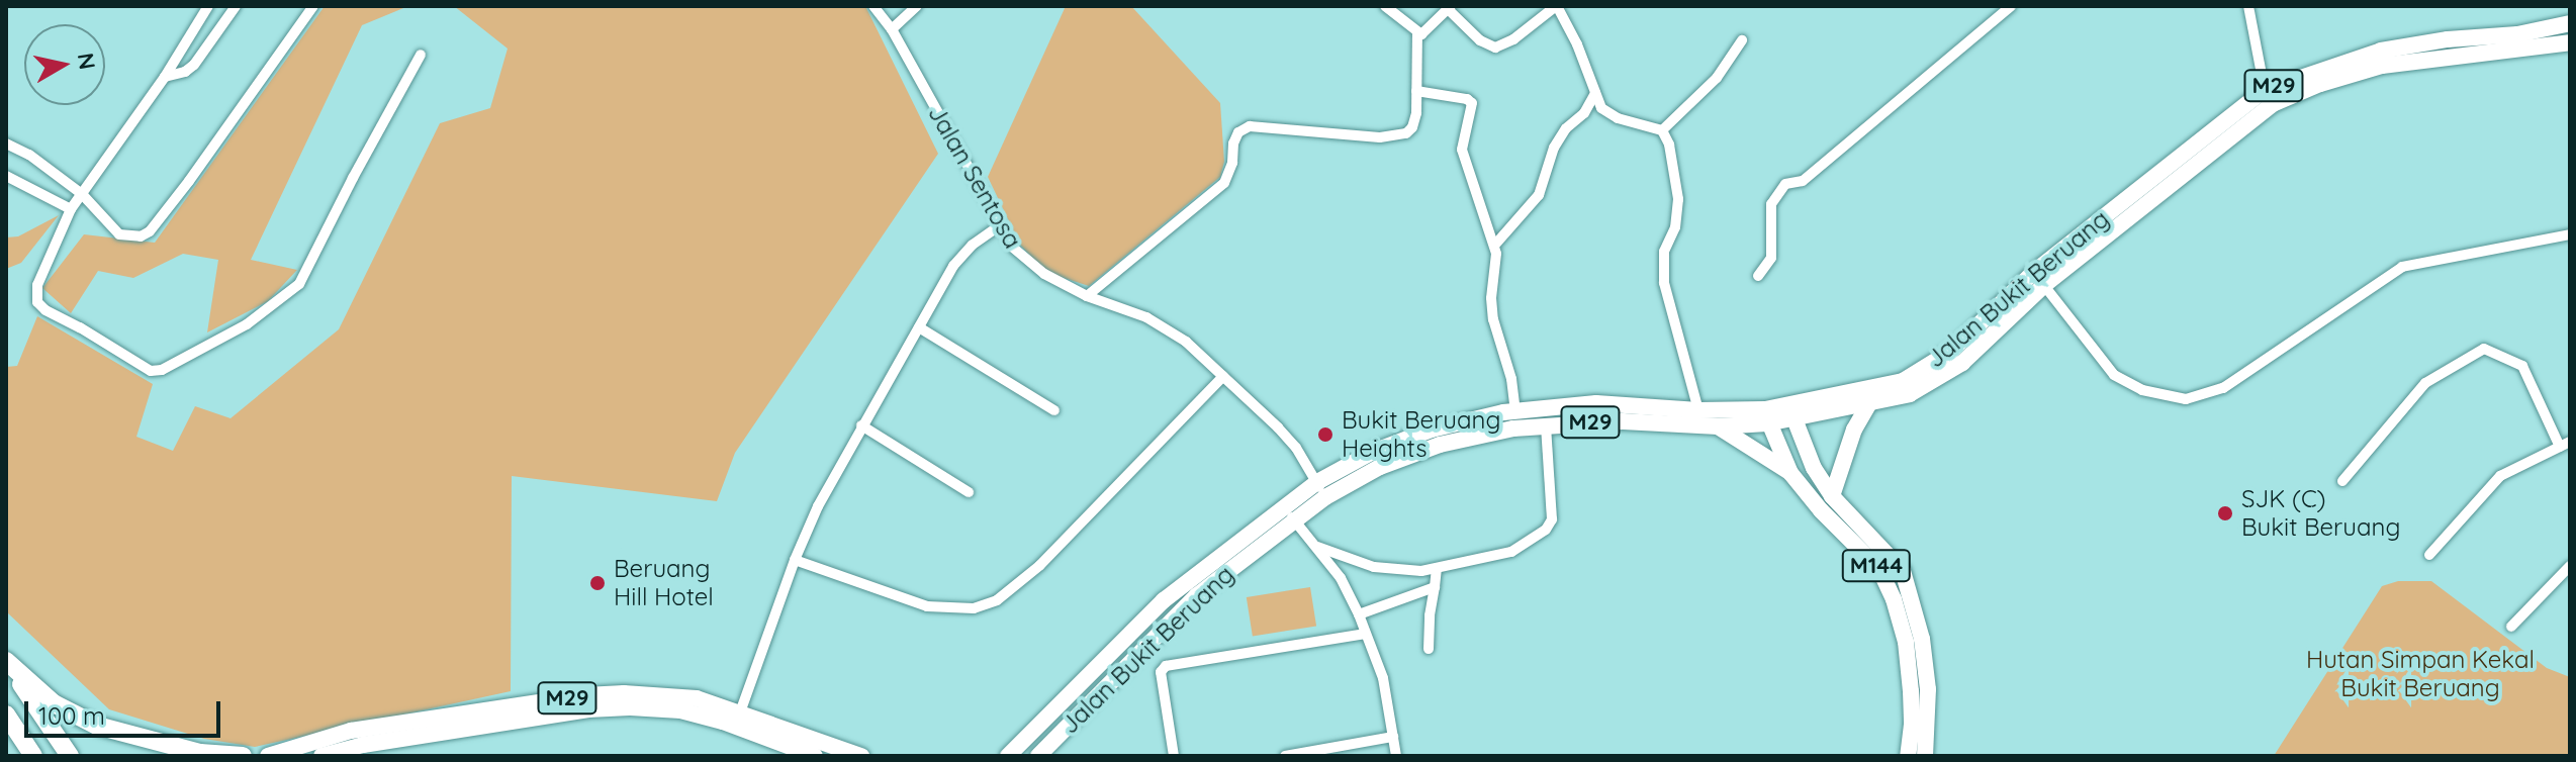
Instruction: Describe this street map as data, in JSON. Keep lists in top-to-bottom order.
{
  "streets": {
    "main road": ["M29", "Jalan Bukit Beruang", "M144"],
    "street": ["Jalan Sentosa"]
  },
  "crossings": [
    ["Jalan Sentosa", "Jalan Bukit Beruang"],
    ["Jalan Bukit Beruang", "M144"]
  ],
  "parks": ["Hutan Simpan Kekal Bukit Beruang"],
  "places": ["Bukit Beruang Heights", "SJK (C) Bukit Beruang", "Beruang Hill Hotel"],
  "scale_bar": "100 m",
  "north": "right"
}
